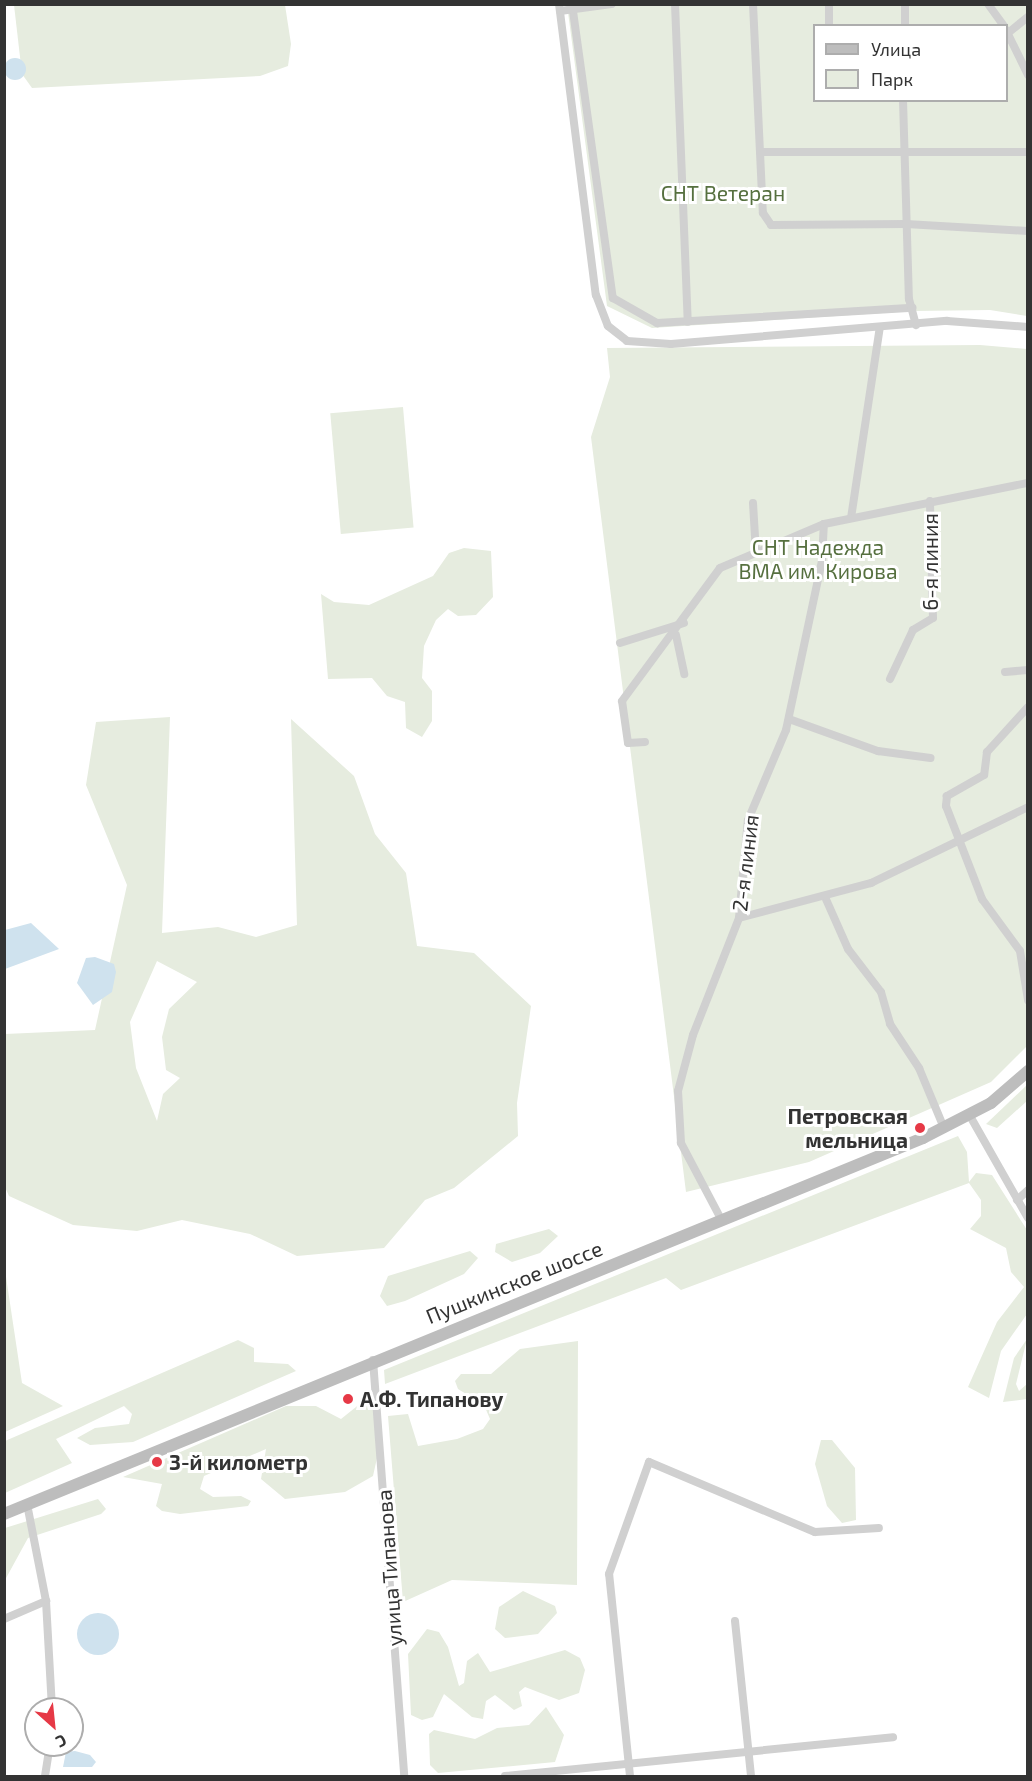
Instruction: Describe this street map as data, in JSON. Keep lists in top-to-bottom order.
{
  "streets": {
    "main road": ["Пушкинское шоссе"],
    "street": ["6-я линия", "2-я линия", "улица Типанова"]
  },
  "crossings": [
    ["2-я линия", "Пушкинское шоссе"],
    ["Пушкинское шоссе", "улица Типанова"]
  ],
  "parks": ["СНТ Ветеран", "СНТ Надежда ВМА им. Кирова"],
  "places": ["Петровская мельница", "А.Ф. Типанову", "3-й километр"],
  "legend": ["Улица", "Парк"],
  "north": "bottom right"
}
